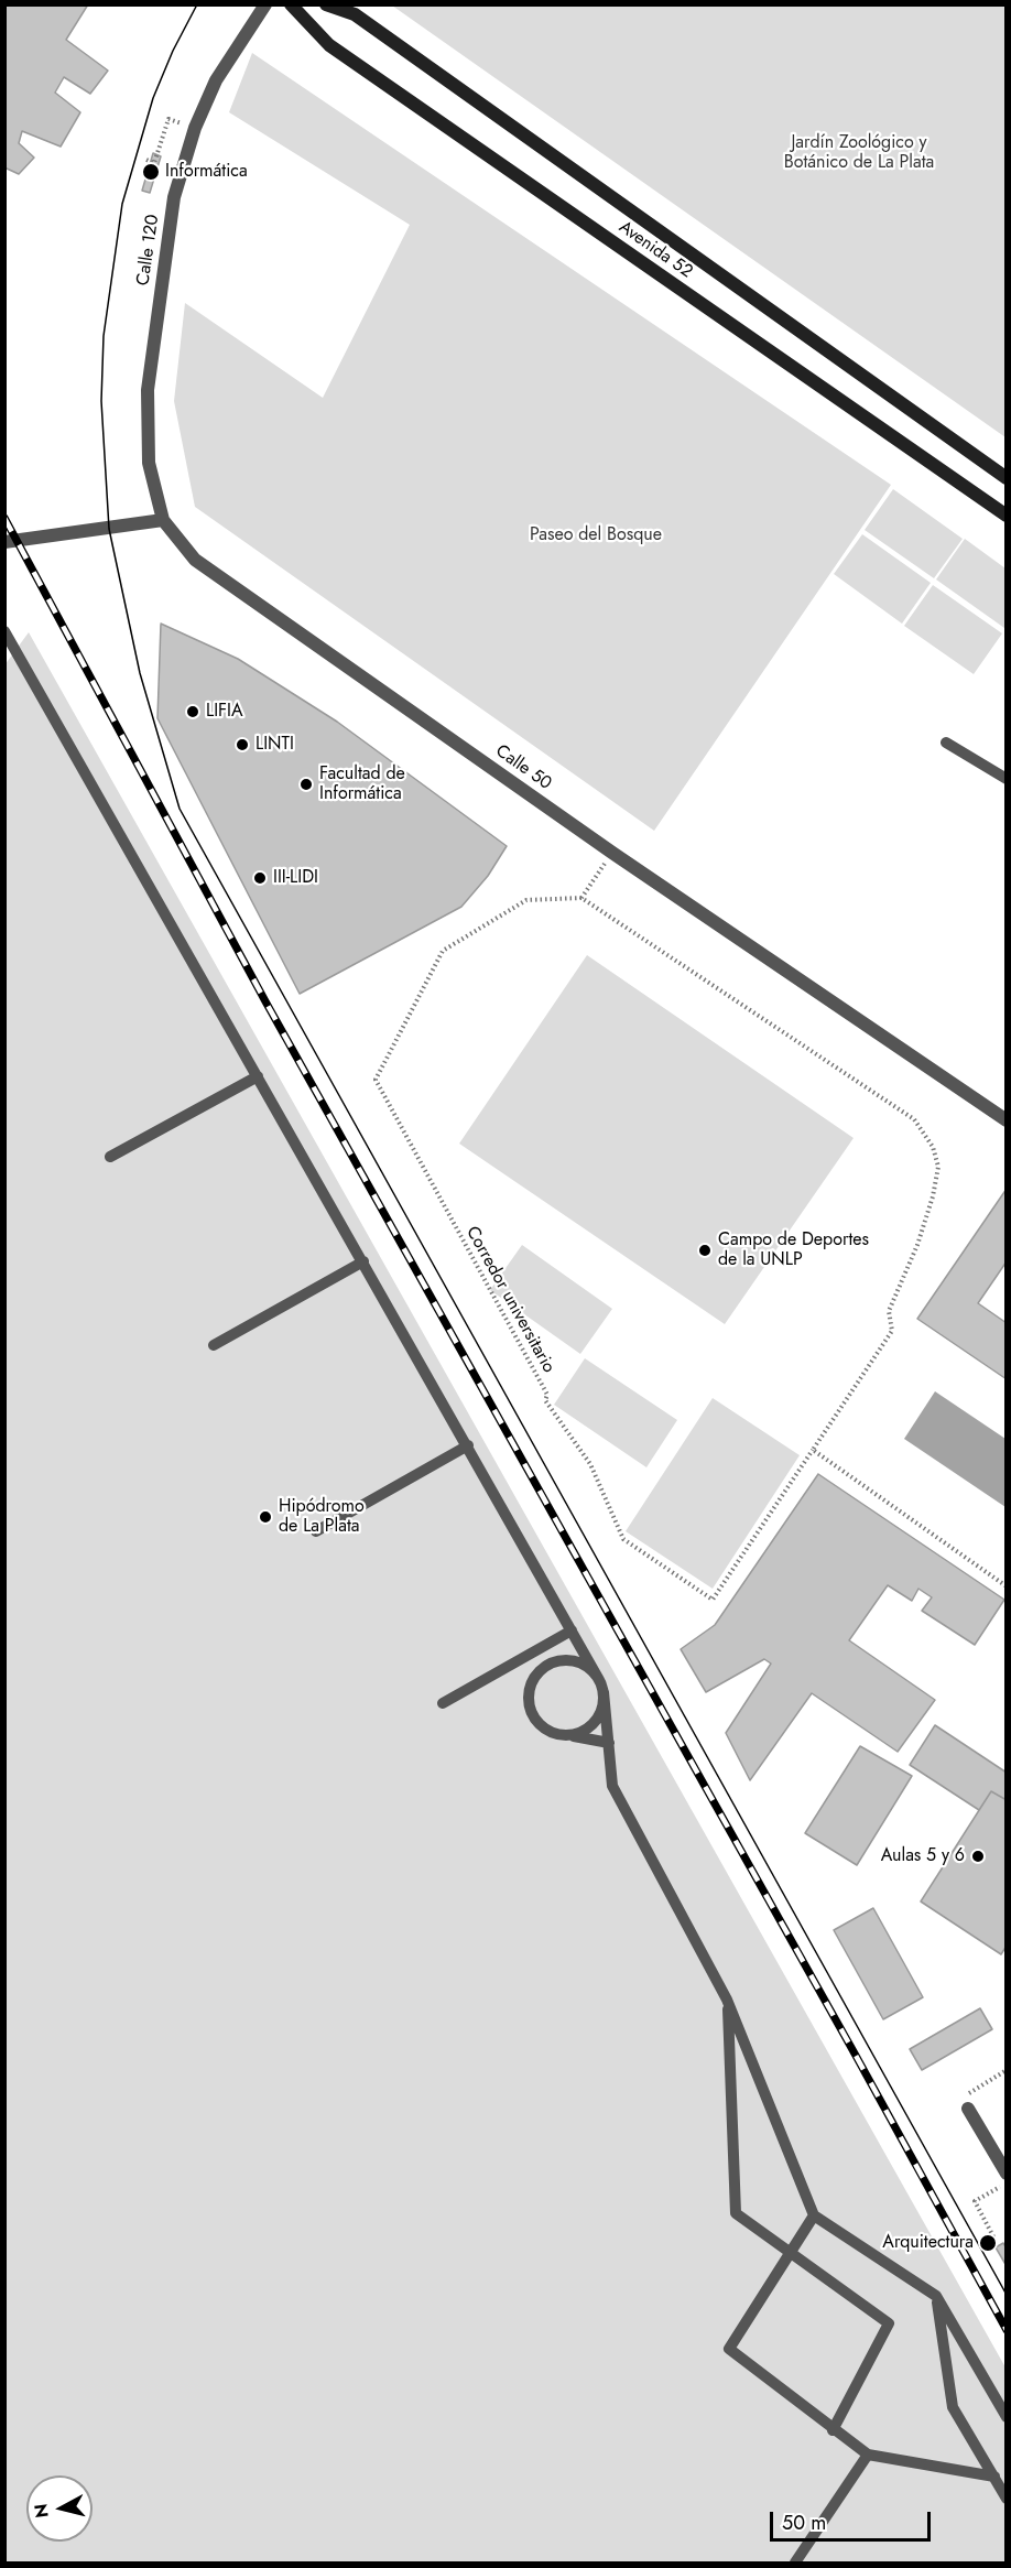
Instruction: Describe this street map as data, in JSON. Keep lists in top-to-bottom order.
{
  "streets": {
    "main road": ["Avenida 52"],
    "street": ["Calle 120", "Calle 50"],
    "path": ["Corredor universitario"]
  },
  "crossings": [
    ["Calle 120", "Calle 50"]
  ],
  "parks": ["Jardín Zoológico y Botánico de La Plata", "Paseo del Bosque"],
  "places": [
    "Informática",
    "LIFIA",
    "LINTI",
    "Facultad de Informática",
    "III-LIDI",
    "Campo de Deportes de la UNLP",
    "Hipódromo de La Plata",
    "Aulas 5 y 6",
    "Arquitectura"
  ],
  "scale_bar": "50 m",
  "north": "left"
}
